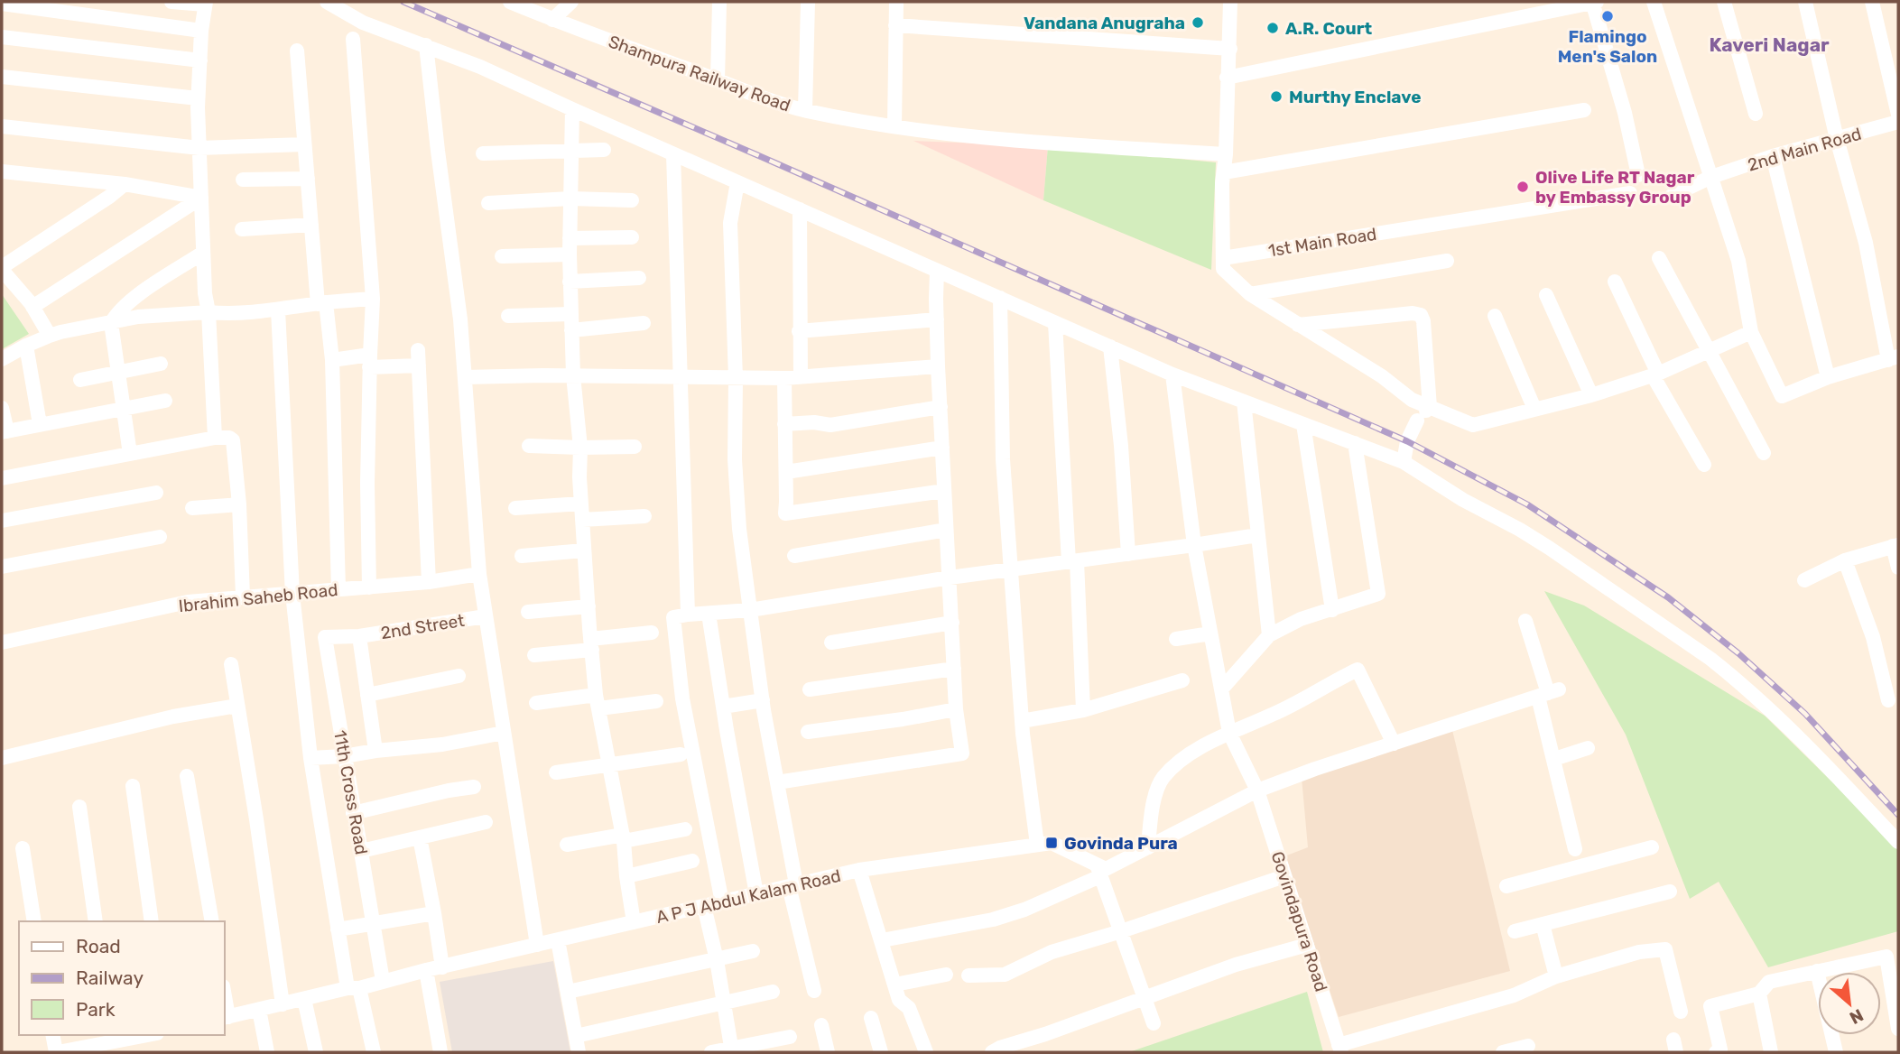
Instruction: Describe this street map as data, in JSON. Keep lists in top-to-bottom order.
{
  "streets": {
    "street": [
      "Shampura Railway Road",
      "2nd Main Road",
      "1st Main Road",
      "Ibrahim Saheb Road",
      "2nd Street",
      "11th Cross Road",
      "A P J Abdul Kalam Road",
      "Govindapura Road"
    ]
  },
  "crossings": [
    ["2nd Street", "11th Cross Road"],
    ["11th Cross Road", "A P J Abdul Kalam Road"]
  ],
  "districts": ["Kaveri Nagar"],
  "places": {
    "other": [
      "Flamingo Men's Salon",
      "Vandana Anugraha",
      "A.R. Court",
      "Murthy Enclave",
      "Olive Life RT Nagar by Embassy Group"
    ],
    "transit": ["Govinda Pura"]
  },
  "legend": ["Road", "Railway", "Park"],
  "north": "bottom right"
}
